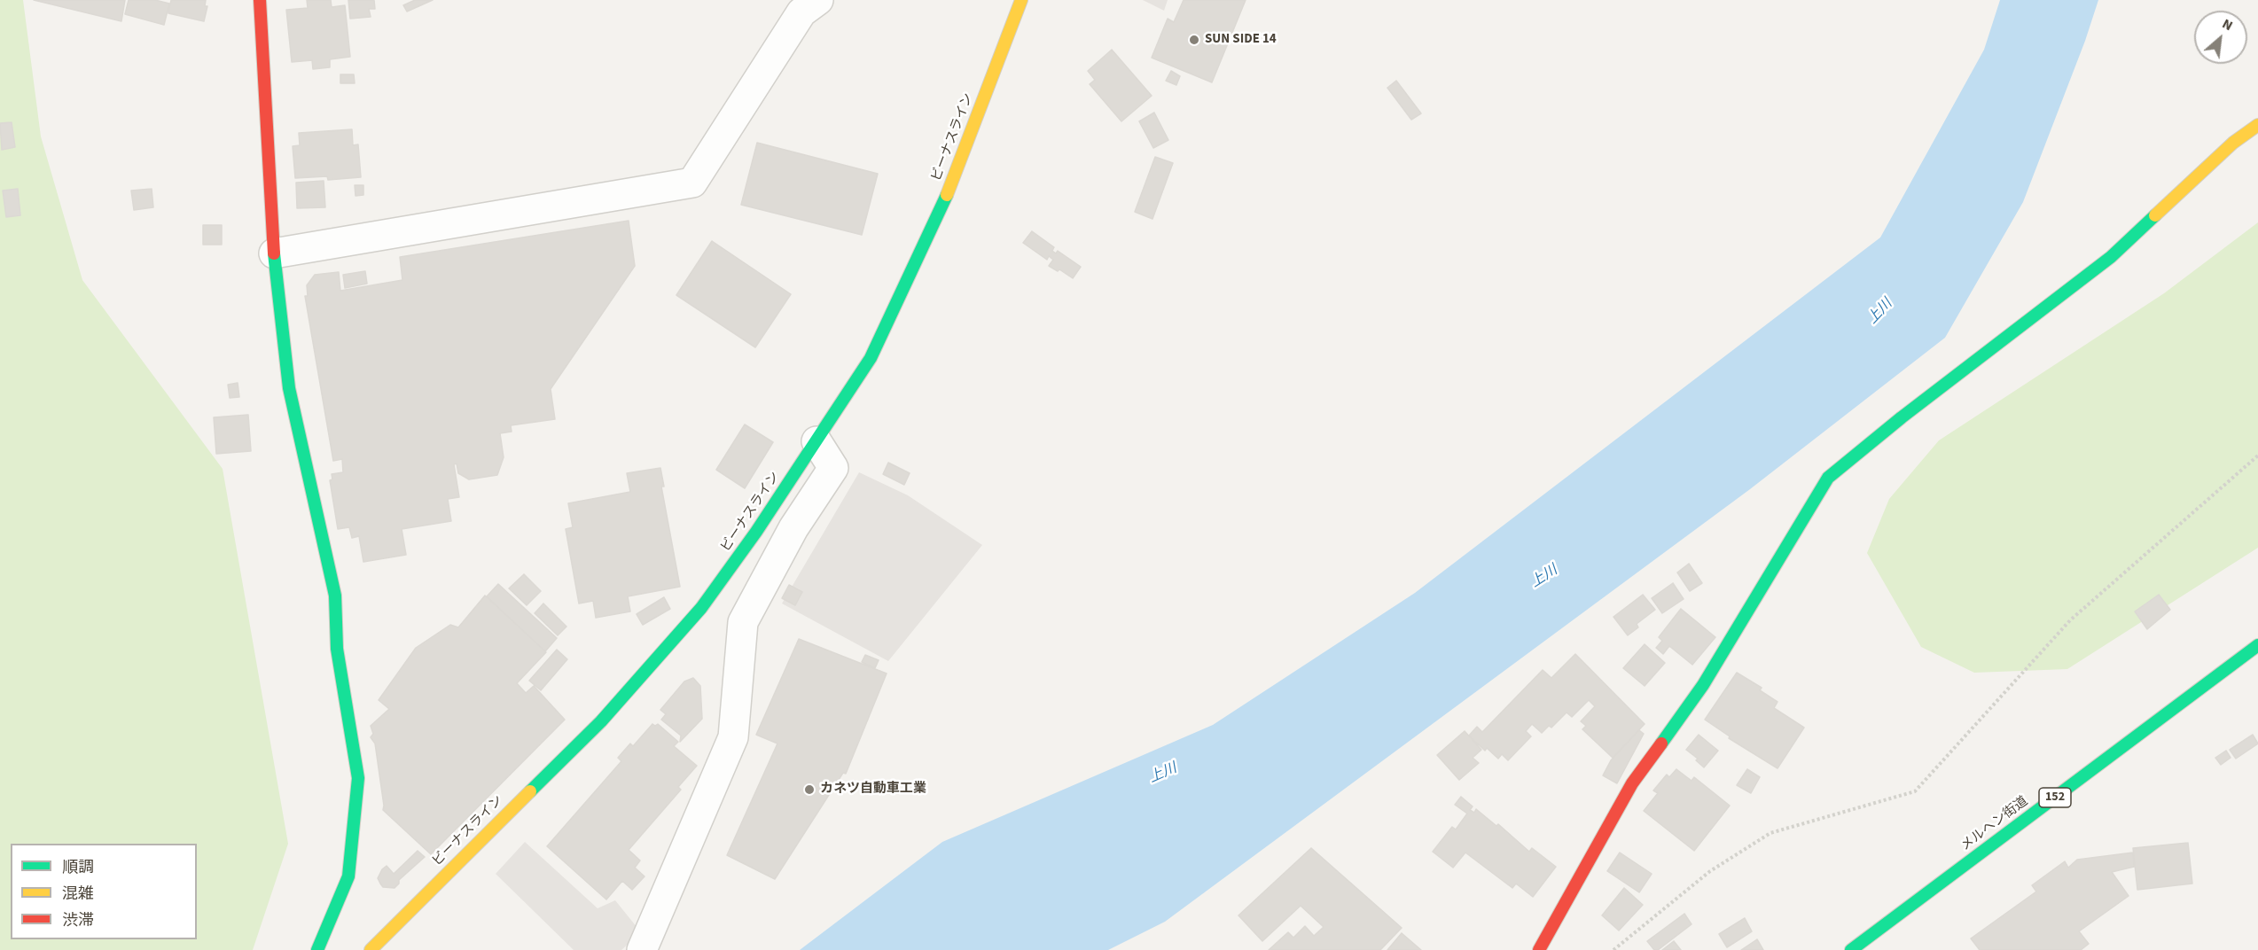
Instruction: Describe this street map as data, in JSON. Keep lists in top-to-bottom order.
{
  "streets": {
    "main road": ["ビーナスライン", "152", "メルヘン街道"]
  },
  "water": ["上川"],
  "places": ["SUN SIDE 14", "カネツ自動車工業"],
  "legend": ["順調", "混雑", "渋滞"],
  "north": "top right"
}
